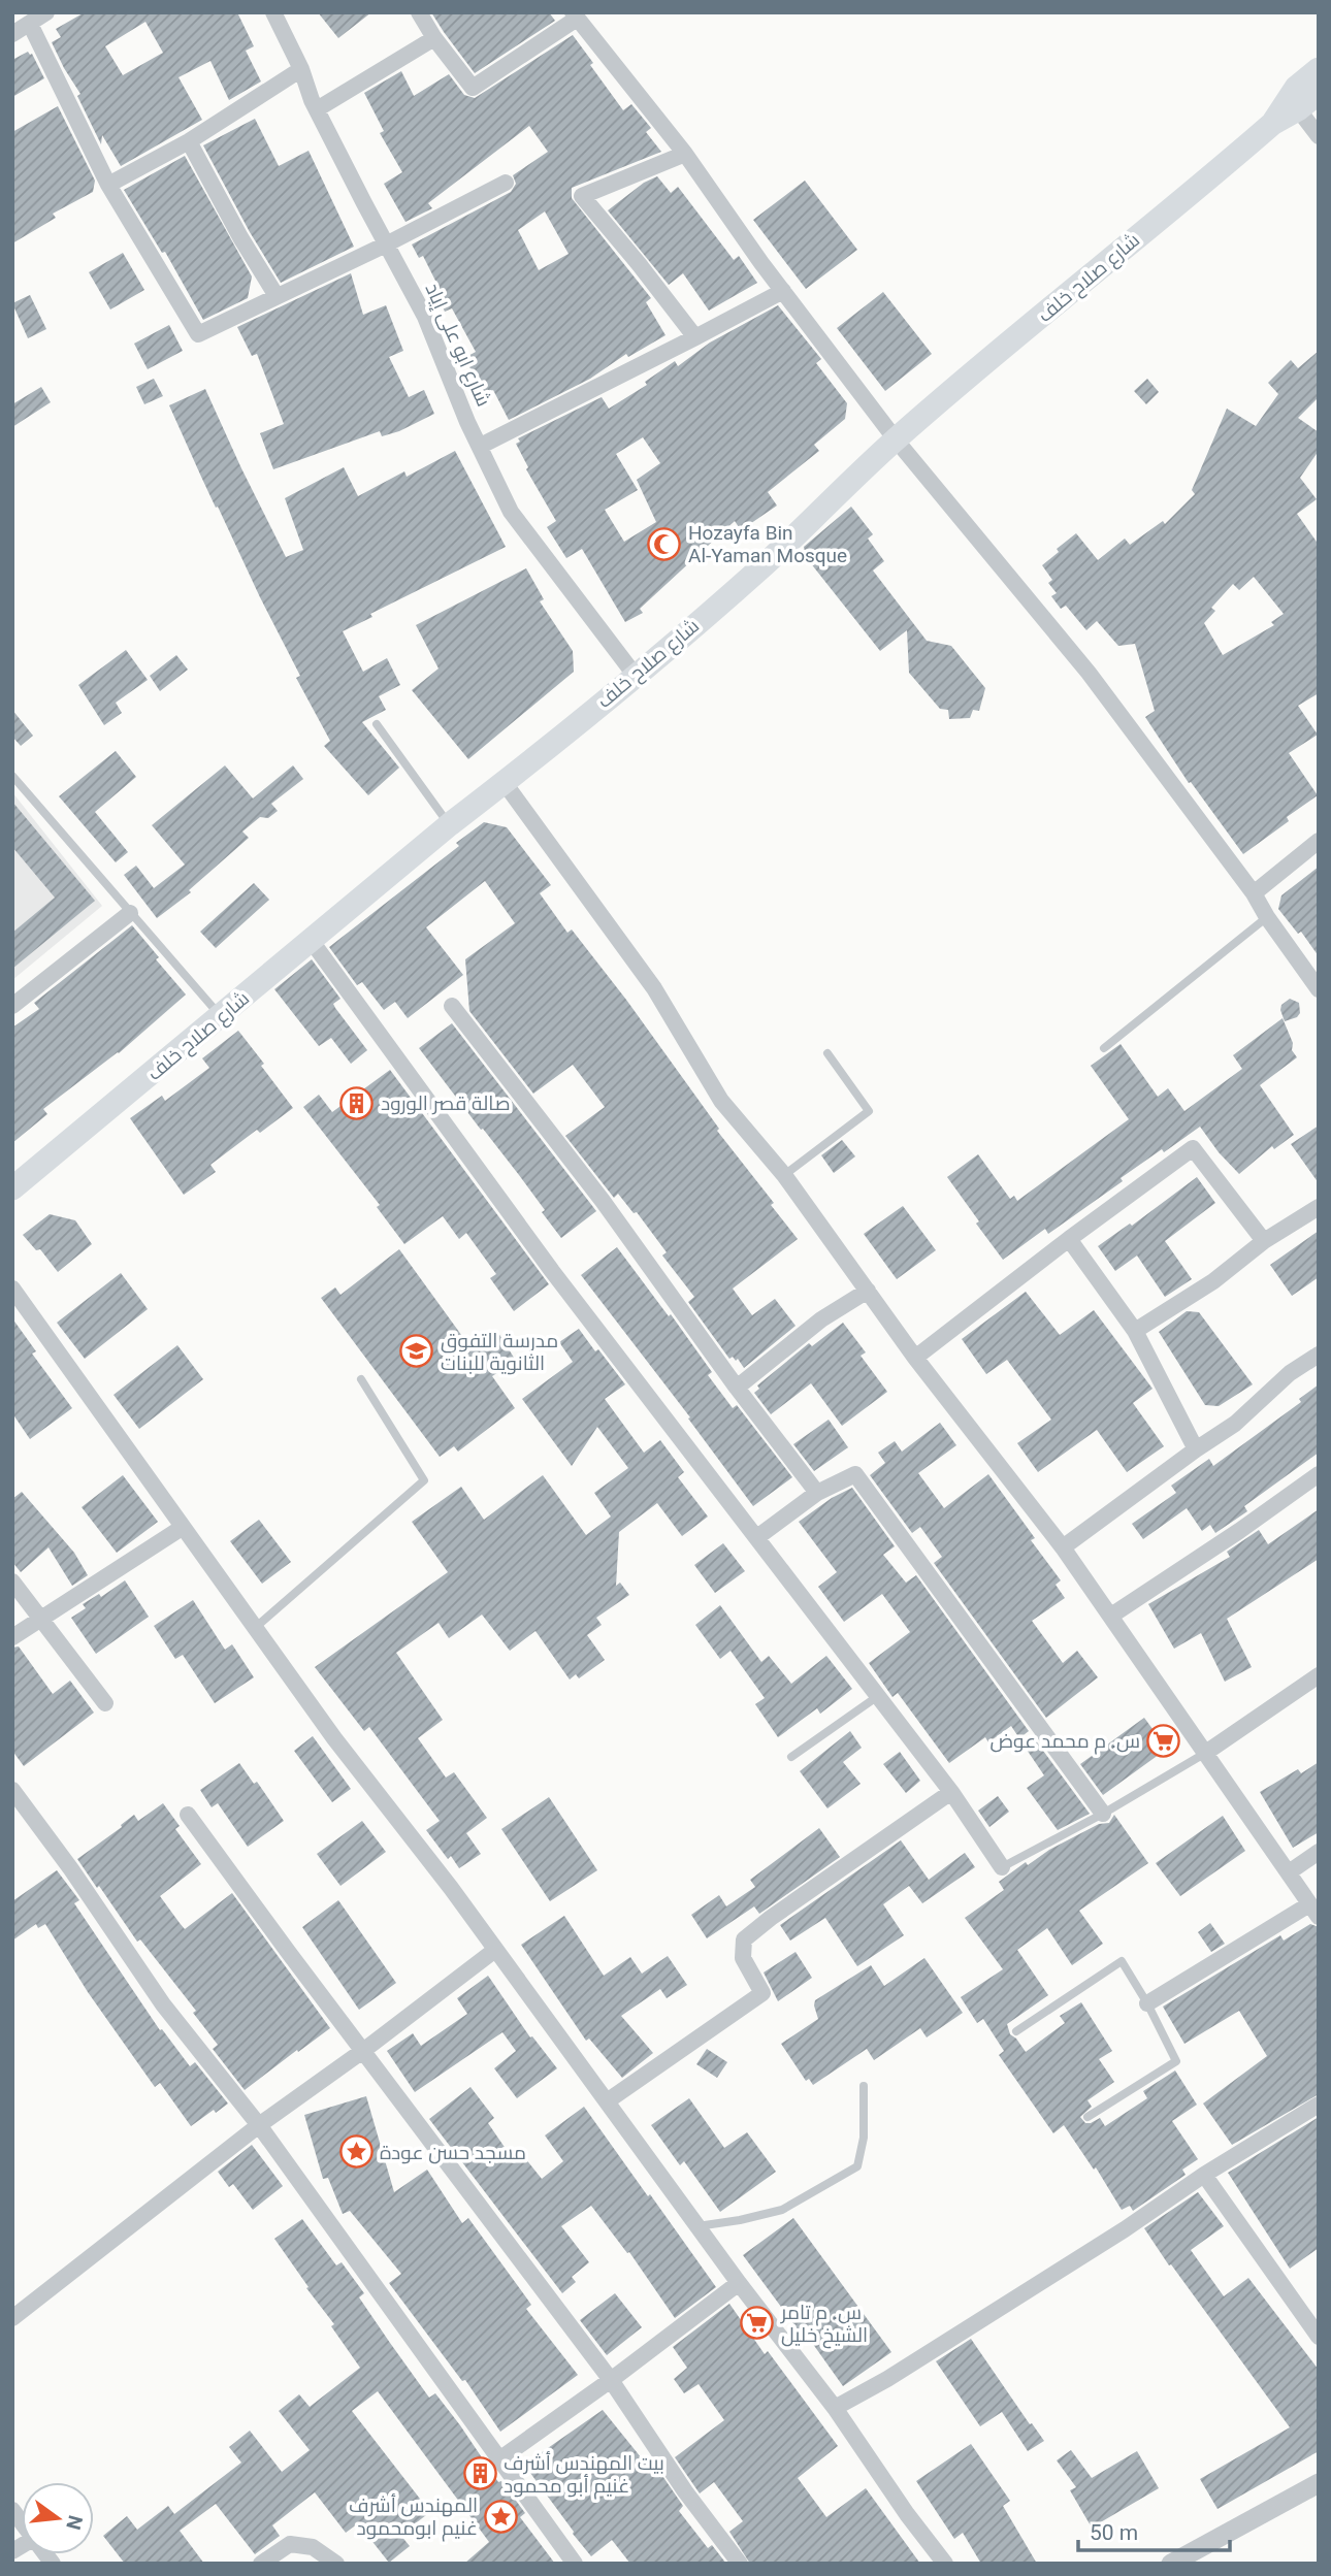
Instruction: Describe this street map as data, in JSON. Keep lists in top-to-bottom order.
{
  "streets": {
    "main road": ["شارع صلاح خلف"],
    "street": ["شارع ابو على إياد"]
  },
  "crossings": [
    ["شارع صلاح خلف", "شارع ابو على إياد"]
  ],
  "places": {
    "mosque": ["Hozayfa Bin Al-Yaman Mosque"],
    "building": ["صالة قصر الورود", "بيت المهندس أشرف غنيم أبو محمود"],
    "school or university": ["مدرسة التفوق الثانوية للبنات"],
    "supermarket": ["س. م محمد عوض", "س. م تامر الشيخ خليل"],
    "place": ["مسجد حسن عودة", "المهندس أشرف غنيم ابومحمود"]
  },
  "scale_bar": "50 m",
  "north": "right"
}
